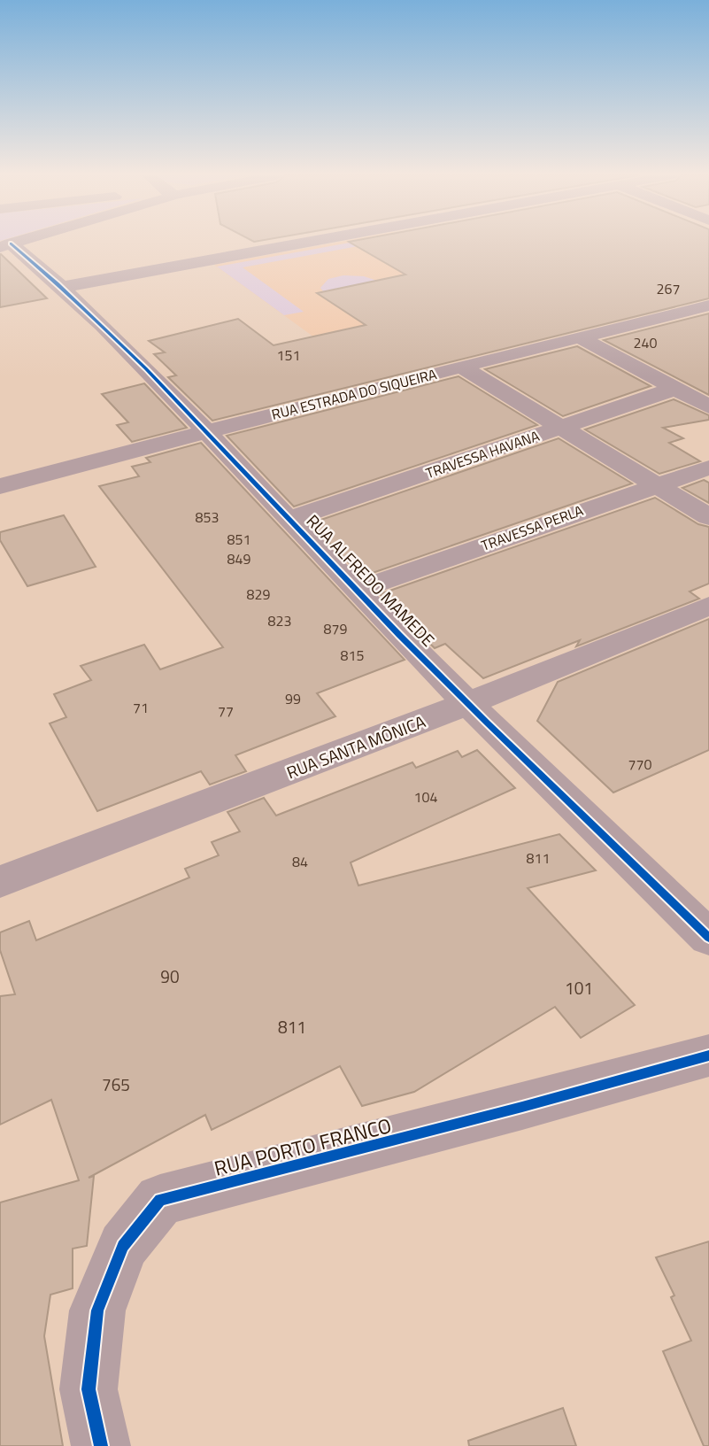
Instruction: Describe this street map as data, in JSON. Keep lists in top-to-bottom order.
{
  "streets": {
    "street": [
      "RUA ESTRADA DO SIQUEIRA",
      "TRAVESSA HAVANA",
      "TRAVESSA PERLA",
      "RUA ALFREDO MAMEDE",
      "RUA SANTA MÔNICA",
      "RUA PORTO FRANCO"
    ]
  },
  "crossings": [
    ["RUA ESTRADA DO SIQUEIRA", "RUA ALFREDO MAMEDE"],
    ["TRAVESSA HAVANA", "RUA ALFREDO MAMEDE"],
    ["TRAVESSA PERLA", "RUA ALFREDO MAMEDE"],
    ["RUA ALFREDO MAMEDE", "RUA SANTA MÔNICA"]
  ],
  "house_numbers": [
    "267",
    "240",
    "151",
    "853",
    "851",
    "849",
    "829",
    "823",
    "879",
    "815",
    "99",
    "71",
    "77",
    "770",
    "104",
    "811",
    "84",
    "90",
    "101",
    "811",
    "765"
  ]
}
